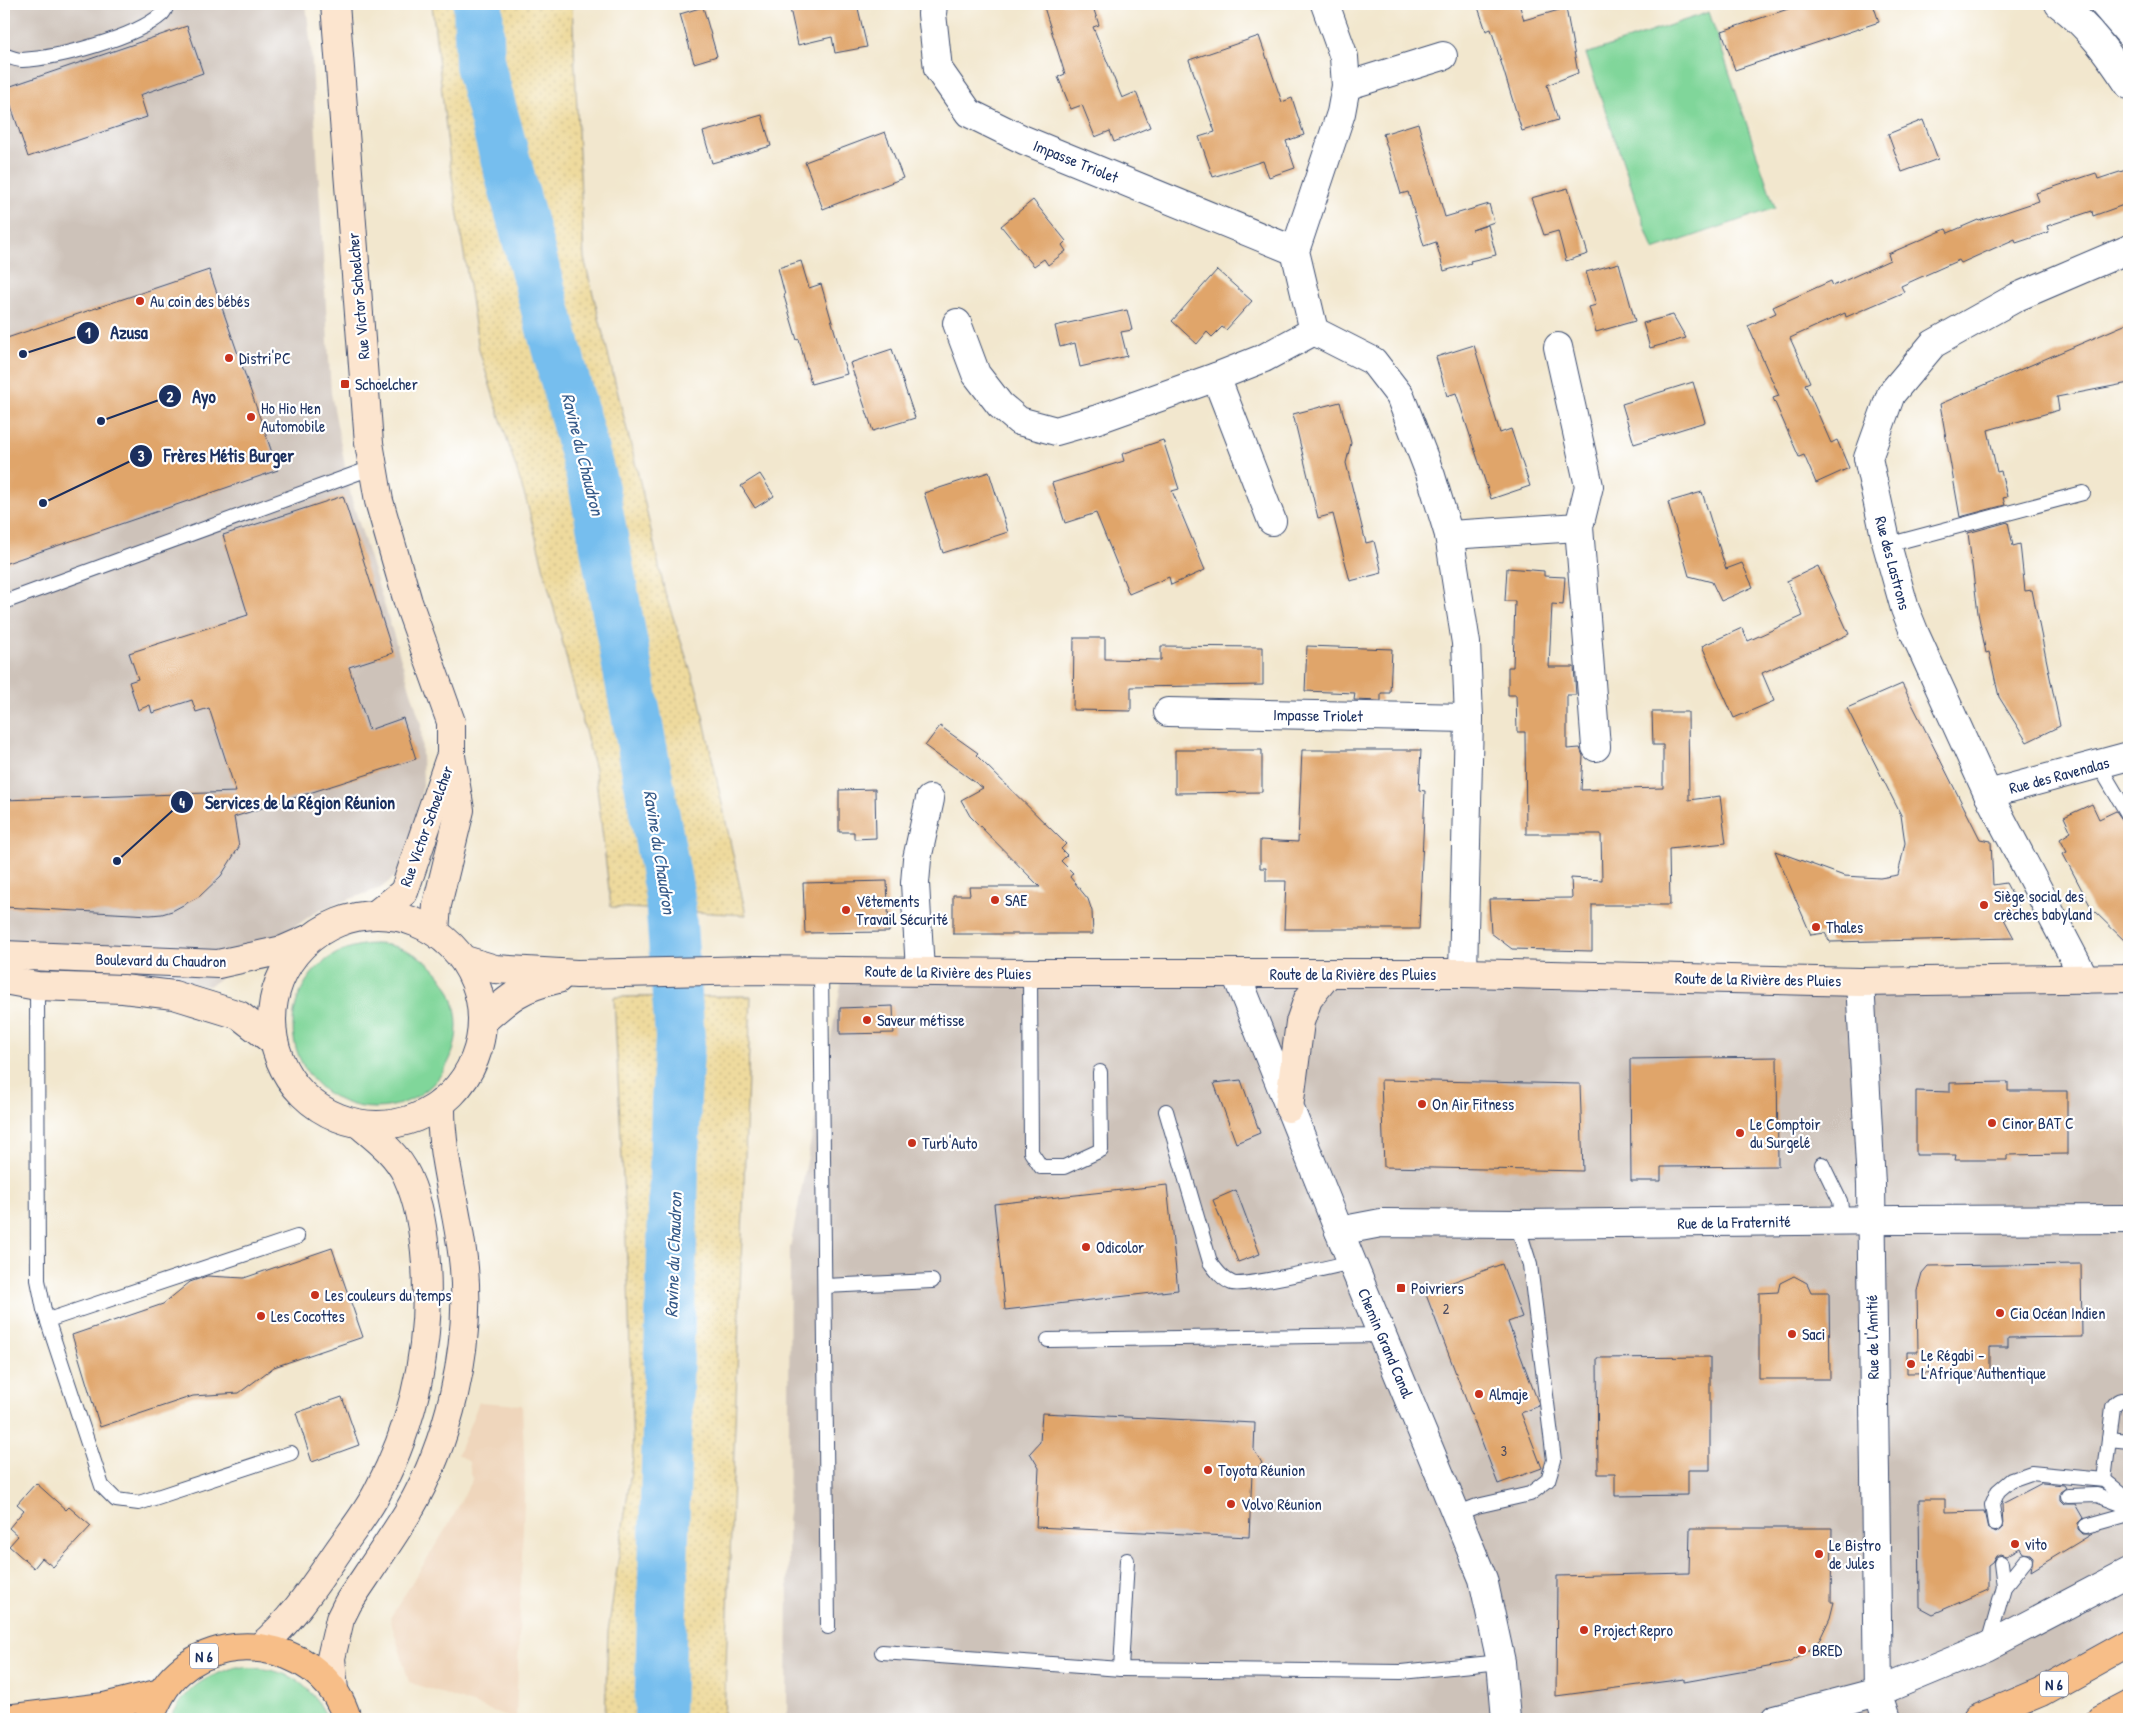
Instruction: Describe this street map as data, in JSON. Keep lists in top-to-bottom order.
{
  "streets": {
    "main road": [
      "Rue Victor Schoelcher",
      "Boulevard du Chaudron",
      "Route de la Rivière des Pluies",
      "N 6"
    ],
    "street": [
      "Impasse Triolet",
      "Rue des Lastrons",
      "Rue des Ravenalas",
      "Rue de la Fraternité",
      "Rue de l'Amitié",
      "Chemin Grand Canal"
    ]
  },
  "crossings": [
    ["Rue Victor Schoelcher", "Boulevard du Chaudron"],
    ["Rue des Lastrons", "Rue des Ravenalas"],
    ["Rue des Lastrons", "Route de la Rivière des Pluies"],
    ["Route de la Rivière des Pluies", "Rue de l'Amitié"],
    ["Route de la Rivière des Pluies", "Chemin Grand Canal"],
    ["Rue de la Fraternité", "Rue de l'Amitié"],
    ["Rue de la Fraternité", "Chemin Grand Canal"]
  ],
  "water": ["Ravine du Chaudron"],
  "places": {
    "other": [
      "Au coin des bébés",
      "Azusa",
      "Distri'PC",
      "Ho Hio Hen Automobile",
      "Ayo",
      "Frères Métis Burger",
      "Services de la Région Réunion",
      "SAE",
      "Siège social des crèches babyland",
      "Vêtements Travail Sécurité",
      "Thales",
      "Saveur métisse",
      "On Air Fitness",
      "Cinor BAT C",
      "Le Comptoir du Surgelé",
      "Turb'Auto",
      "Odicolor",
      "Les couleurs du temps",
      "Cia Océan Indien",
      "Les Cocottes",
      "Saci",
      "Le Régabi - L'Afrique Authentique",
      "Almaje",
      "Toyota Réunion",
      "Volvo Réunion",
      "vito",
      "Le Bistro de Jules",
      "Project Repro",
      "BRED"
    ],
    "transit": ["Schoelcher", "Poivriers"]
  },
  "house_numbers": ["2", "3"]
}
